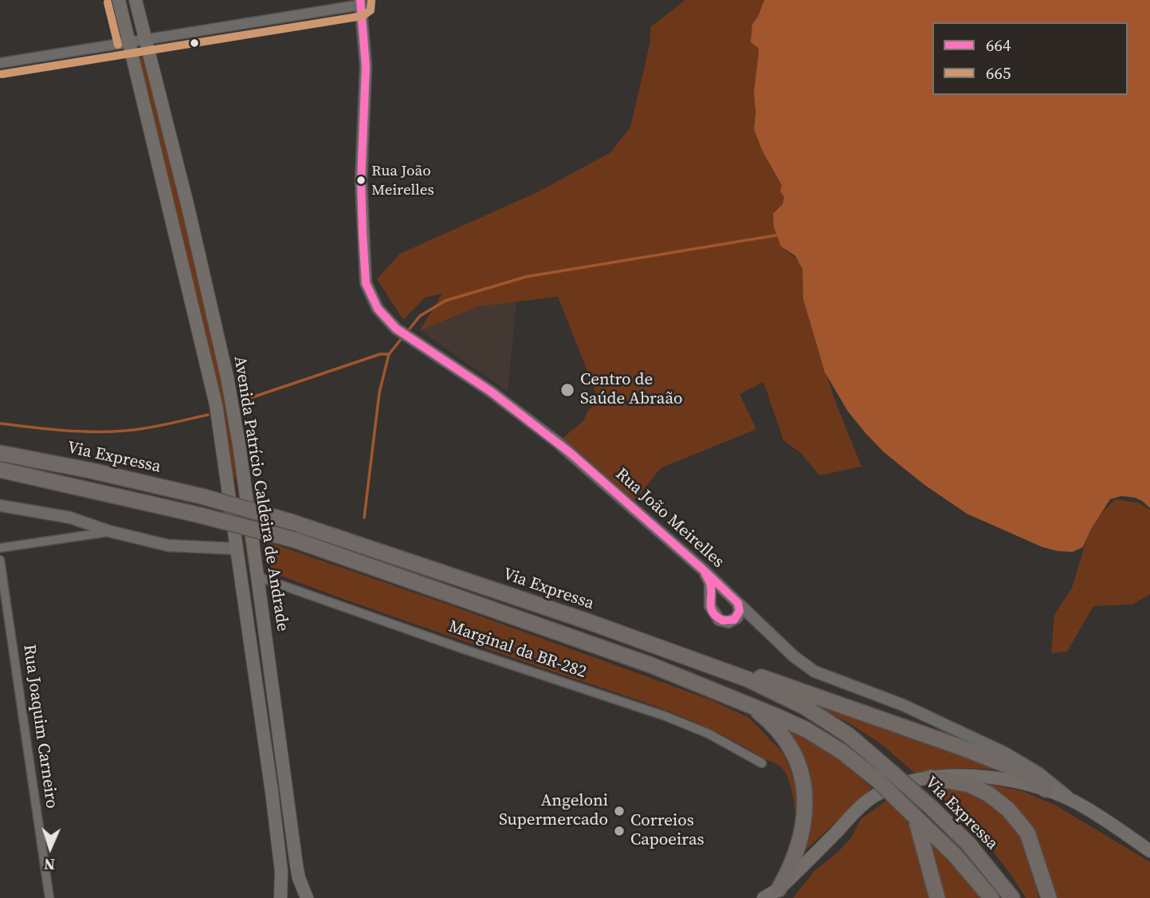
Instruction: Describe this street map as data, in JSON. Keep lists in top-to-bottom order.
{
  "streets": {
    "highway": ["Via Expressa"],
    "main road": ["Avenida Patrício Caldeira de Andrade", "Rua João Meirelles"],
    "street": ["Marginal da BR-282", "Rua Joaquim Carneiro"]
  },
  "crossings": [
    ["Avenida Patrício Caldeira de Andrade", "Marginal da BR-282"]
  ],
  "places": [
    "Rua João Meirelles",
    "Centro de Saúde Abraão",
    "Angeloni Supermercado",
    "Correios Capoeiras"
  ],
  "lines": ["transit line 664", "transit line 665"],
  "legend": ["664", "665"],
  "north": "bottom"
}
